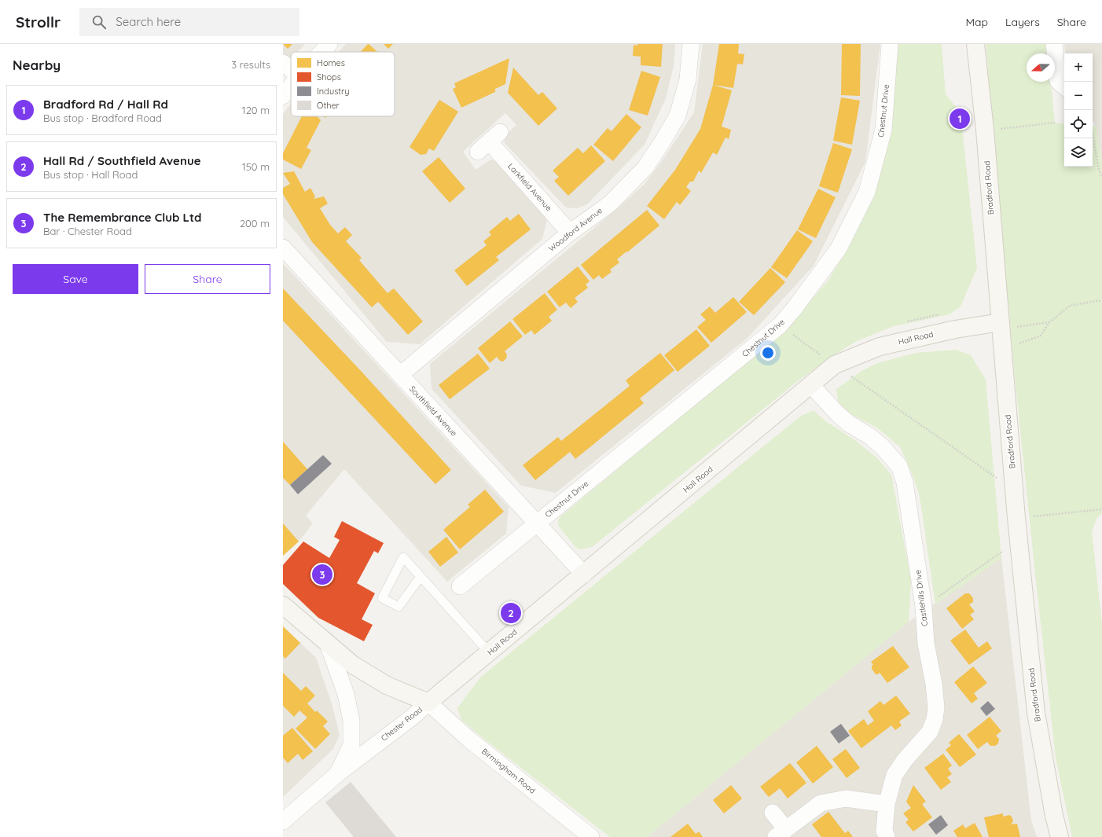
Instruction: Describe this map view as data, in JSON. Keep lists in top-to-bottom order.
{
  "streets": {
    "main road": ["Bradford Road", "Hall Road", "Chester Road"],
    "street": [
      "Chestnut Drive",
      "Larkfield Avenue",
      "Woodford Avenue",
      "Southfield Avenue",
      "Castlehills Drive",
      "Birmingham Road"
    ]
  },
  "crossings": [
    ["Chestnut Drive", "Southfield Avenue"],
    ["Larkfield Avenue", "Woodford Avenue"],
    ["Bradford Road", "Hall Road"],
    ["Woodford Avenue", "Southfield Avenue"],
    ["Hall Road", "Southfield Avenue"],
    ["Hall Road", "Castlehills Drive"],
    ["Hall Road", "Chester Road"],
    ["Hall Road", "Birmingham Road"],
    ["Chester Road", "Birmingham Road"]
  ],
  "legend": [
    "Homes",
    "Shops",
    "Industry",
    "Other"
  ],
  "north": "left",
  "page": {
    "header": "Strollr",
    "search": "Search here",
    "nav": ["Map", "Layers", "Share"],
    "heading": ["Nearby", "3 results"],
    "map_buttons": ["+", "−"],
    "list": [
      {
        "mark": "1",
        "name": "Bradford Rd / Hall Rd",
        "note": "Bus stop · Bradford Road",
        "value": "120 m"
      },
      {
        "mark": "2",
        "name": "Hall Rd / Southfield Avenue",
        "note": "Bus stop · Hall Road",
        "value": "150 m"
      },
      {
        "mark": "3",
        "name": "The Remembrance Club Ltd",
        "note": "Bar · Chester Road",
        "value": "200 m"
      }
    ],
    "pins": ["1", "3", "2"],
    "buttons": ["Save", "Share"]
  }
}
